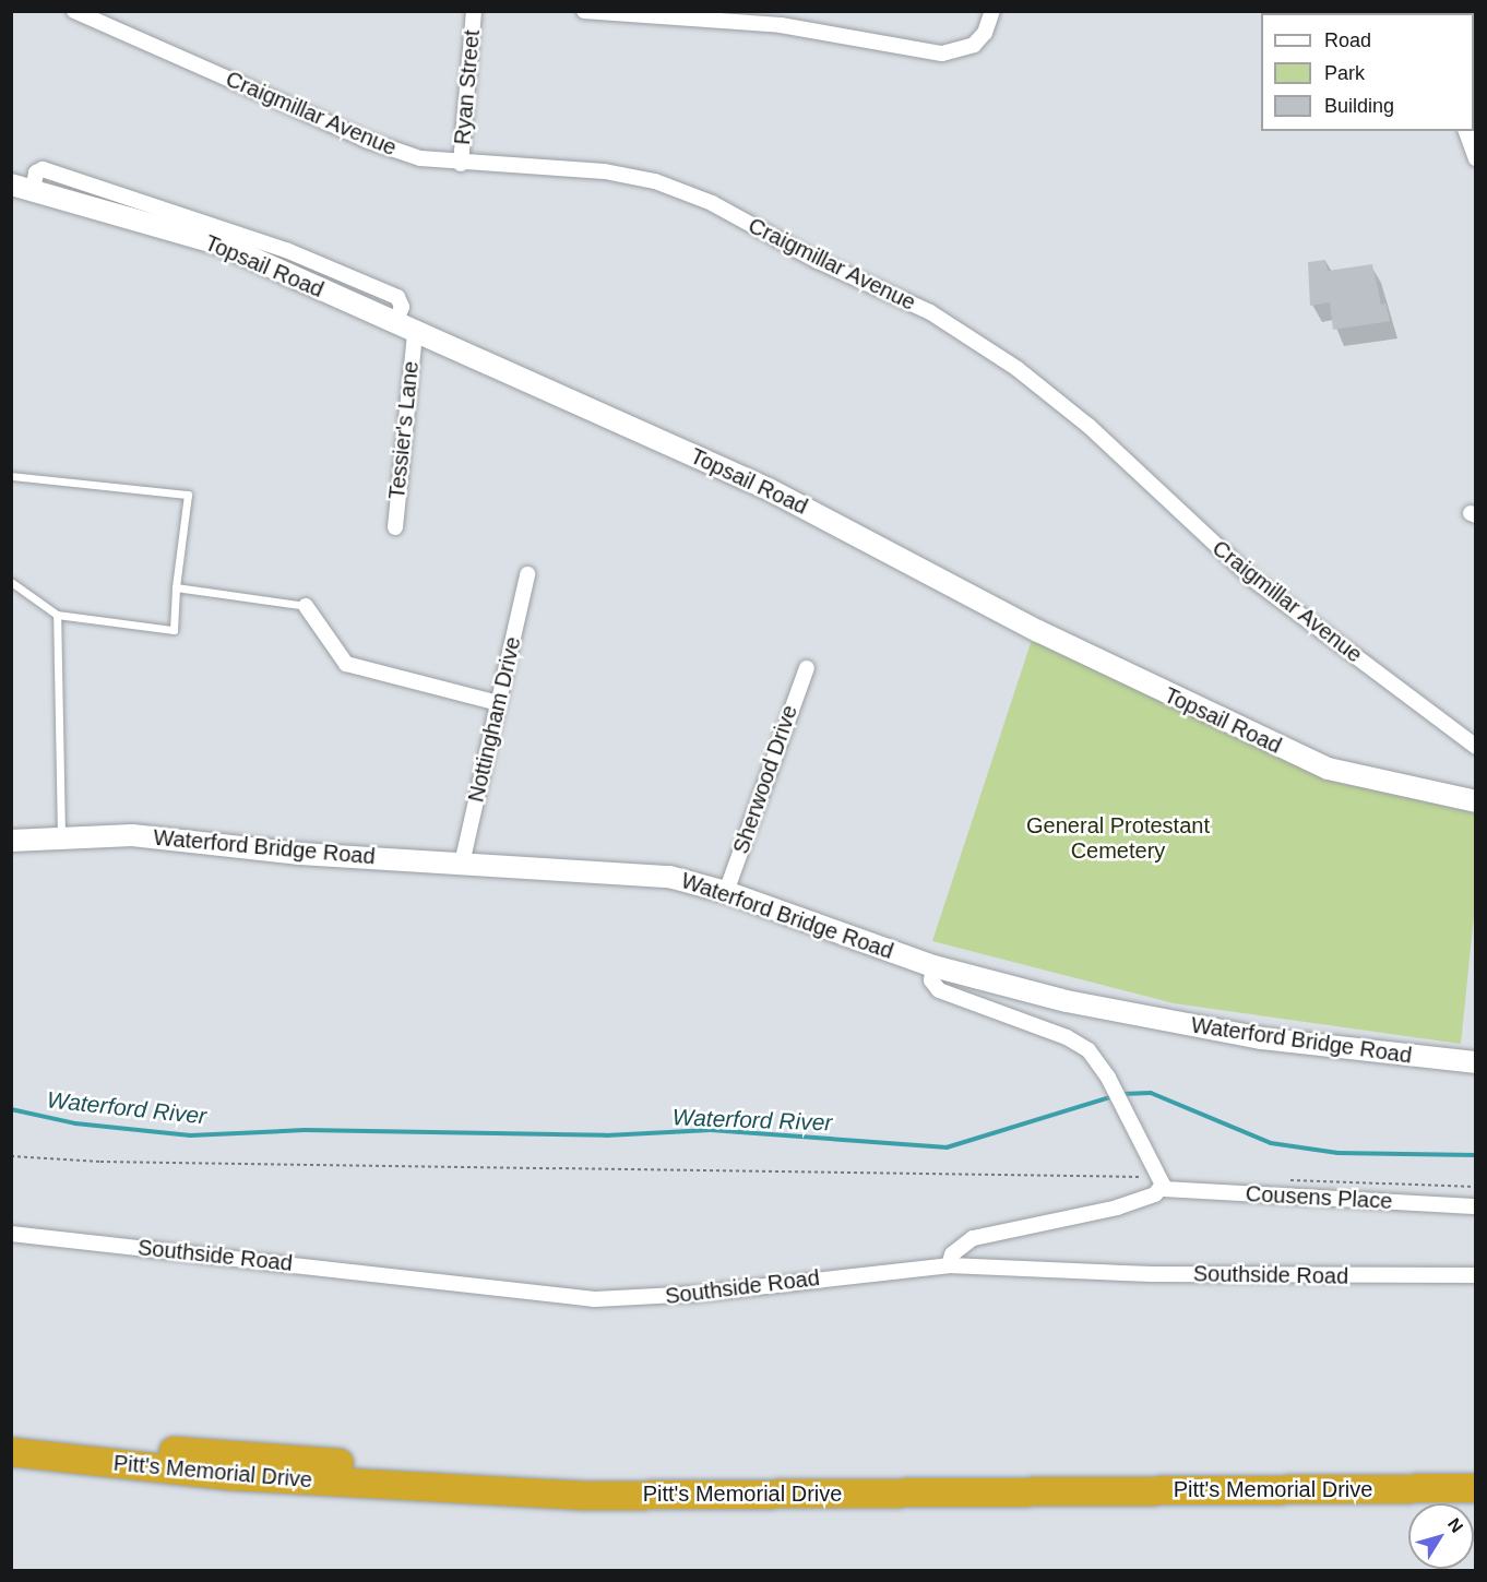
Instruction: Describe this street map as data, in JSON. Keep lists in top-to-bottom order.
{
  "streets": {
    "highway": ["Pitt's Memorial Drive"],
    "street": [
      "Ryan Street",
      "Craigmillar Avenue",
      "Topsail Road",
      "Tessier's Lane",
      "Nottingham Drive",
      "Sherwood Drive",
      "Waterford Bridge Road",
      "Cousens Place",
      "Southside Road"
    ]
  },
  "crossings": [
    ["Ryan Street", "Craigmillar Avenue"],
    ["Topsail Road", "Tessier's Lane"],
    ["Nottingham Drive", "Waterford Bridge Road"],
    ["Sherwood Drive", "Waterford Bridge Road"]
  ],
  "water": ["Waterford River"],
  "parks": ["General Protestant Cemetery"],
  "legend": ["Road", "Park", "Building"],
  "north": "top right"
}
